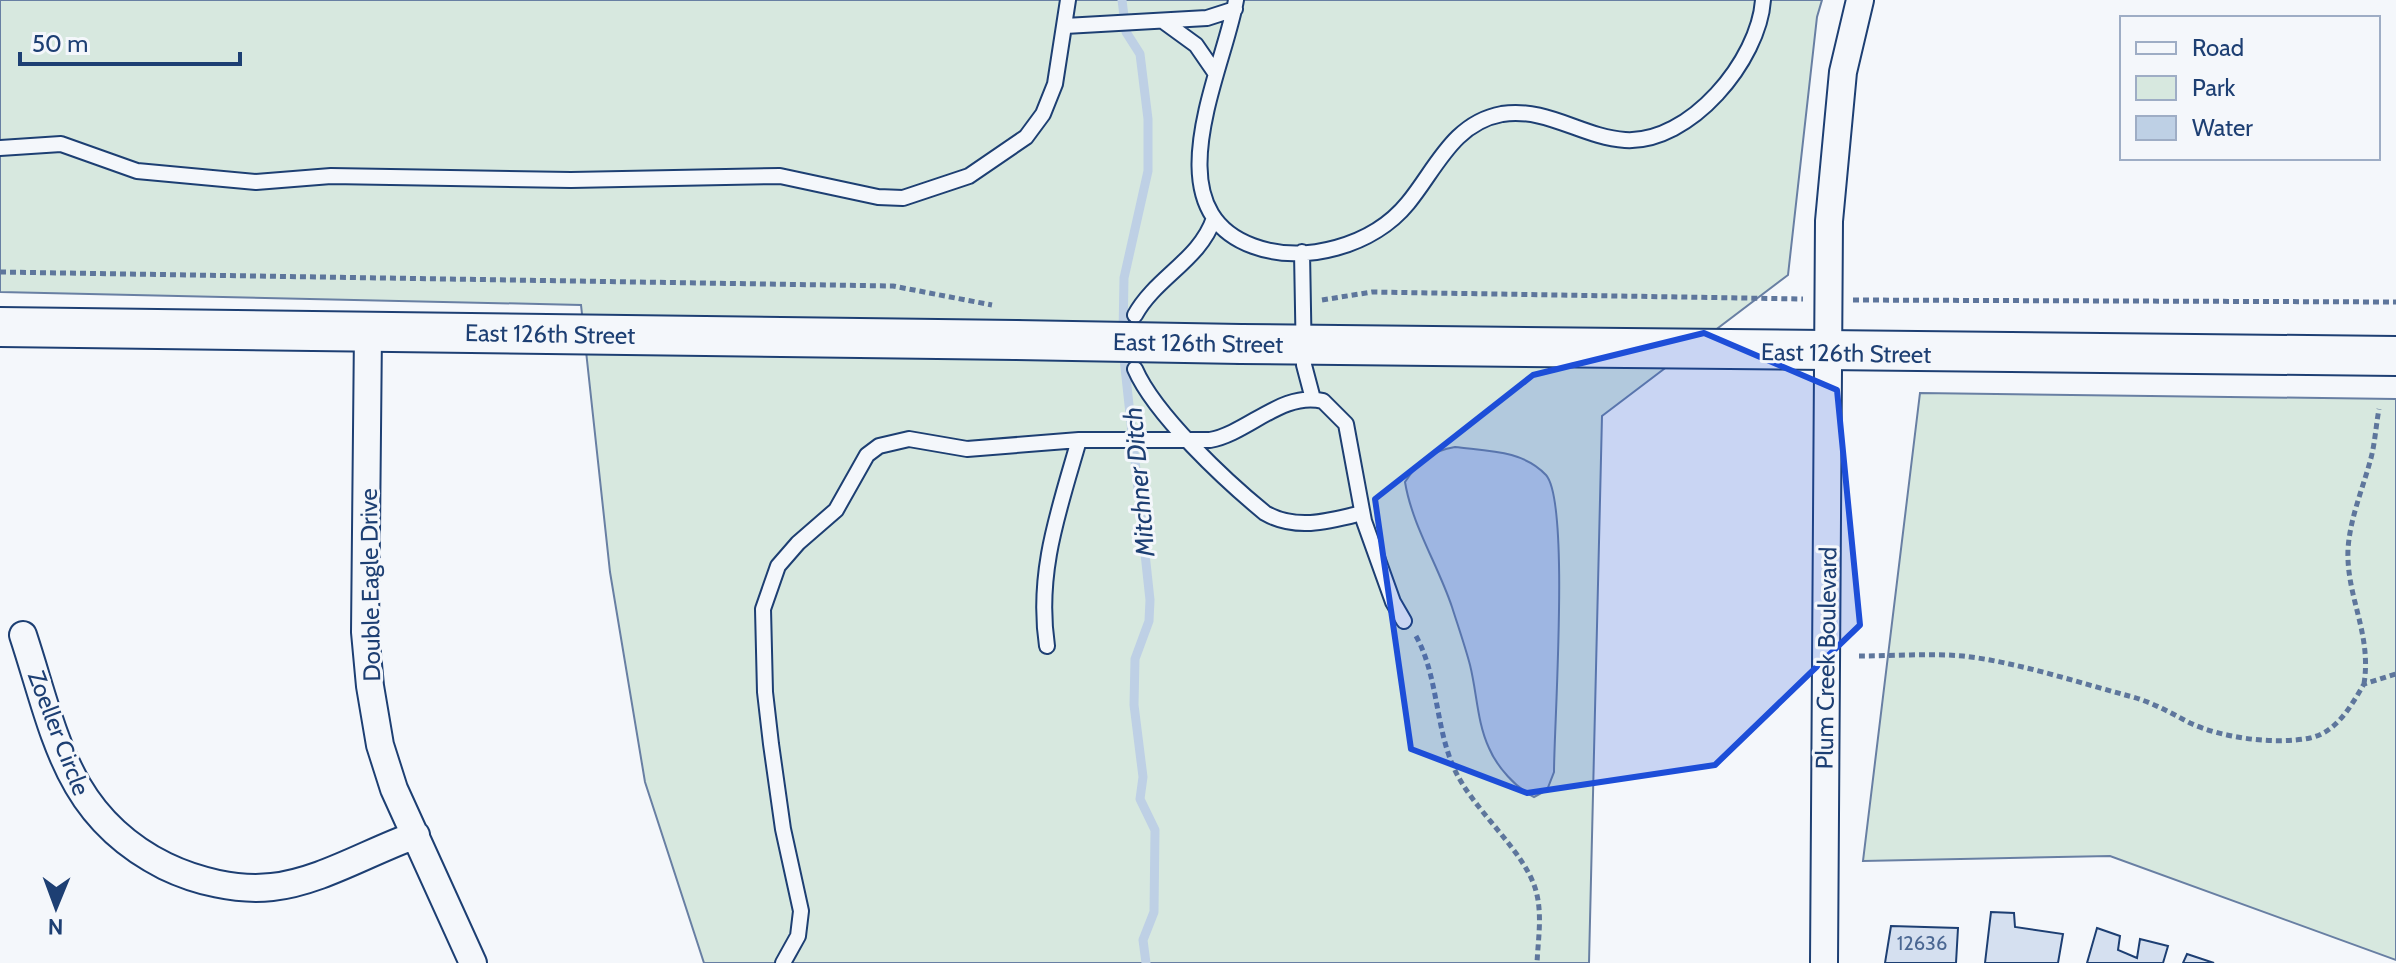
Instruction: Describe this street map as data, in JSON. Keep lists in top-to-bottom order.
{
  "streets": {
    "street": [
      "East 126th Street",
      "Double Eagle Drive",
      "Plum Creek Boulevard",
      "Zoeller Circle"
    ]
  },
  "crossings": [
    ["East 126th Street", "Double Eagle Drive"],
    ["East 126th Street", "Plum Creek Boulevard"],
    ["Double Eagle Drive", "Zoeller Circle"]
  ],
  "water": ["Mitchner Ditch"],
  "house_numbers": ["12636"],
  "legend": ["Road", "Park", "Water"],
  "scale_bar": "50 m",
  "north": "bottom"
}
